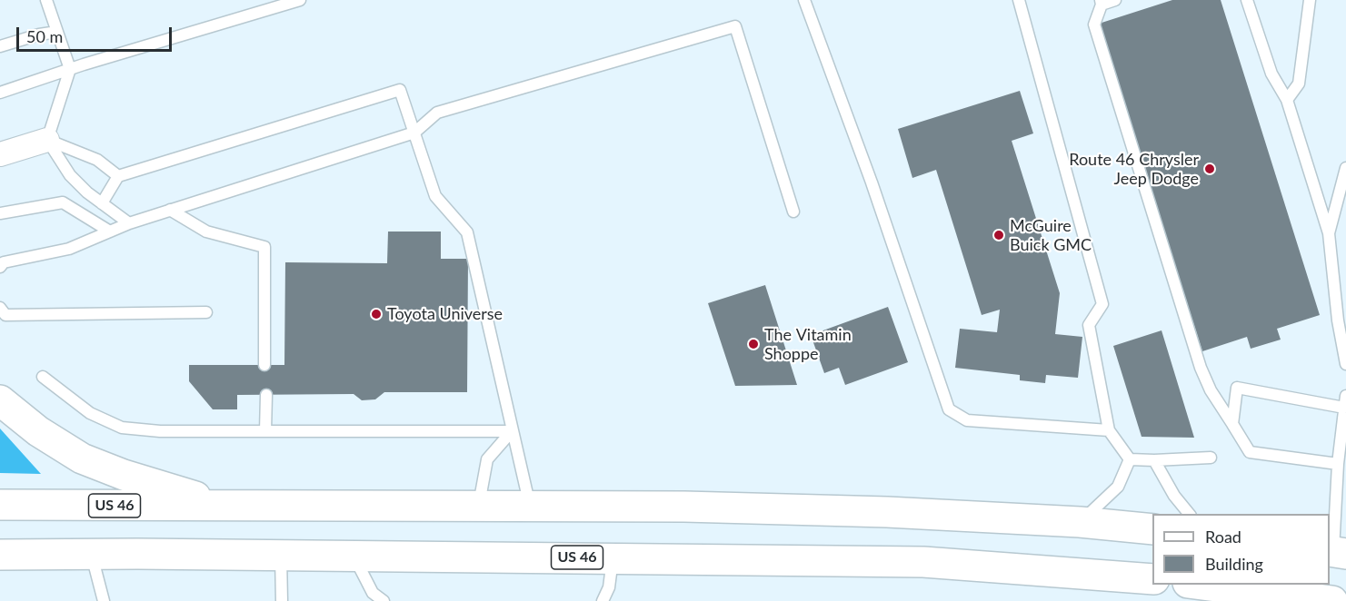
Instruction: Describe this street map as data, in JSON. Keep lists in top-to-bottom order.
{
  "streets": {
    "highway": ["US 46"]
  },
  "places": [
    "Route 46 Chrysler Jeep Dodge",
    "McGuire Buick GMC",
    "Toyota Universe",
    "The Vitamin Shoppe"
  ],
  "legend": ["Road", "Building"],
  "scale_bar": "50 m"
}
